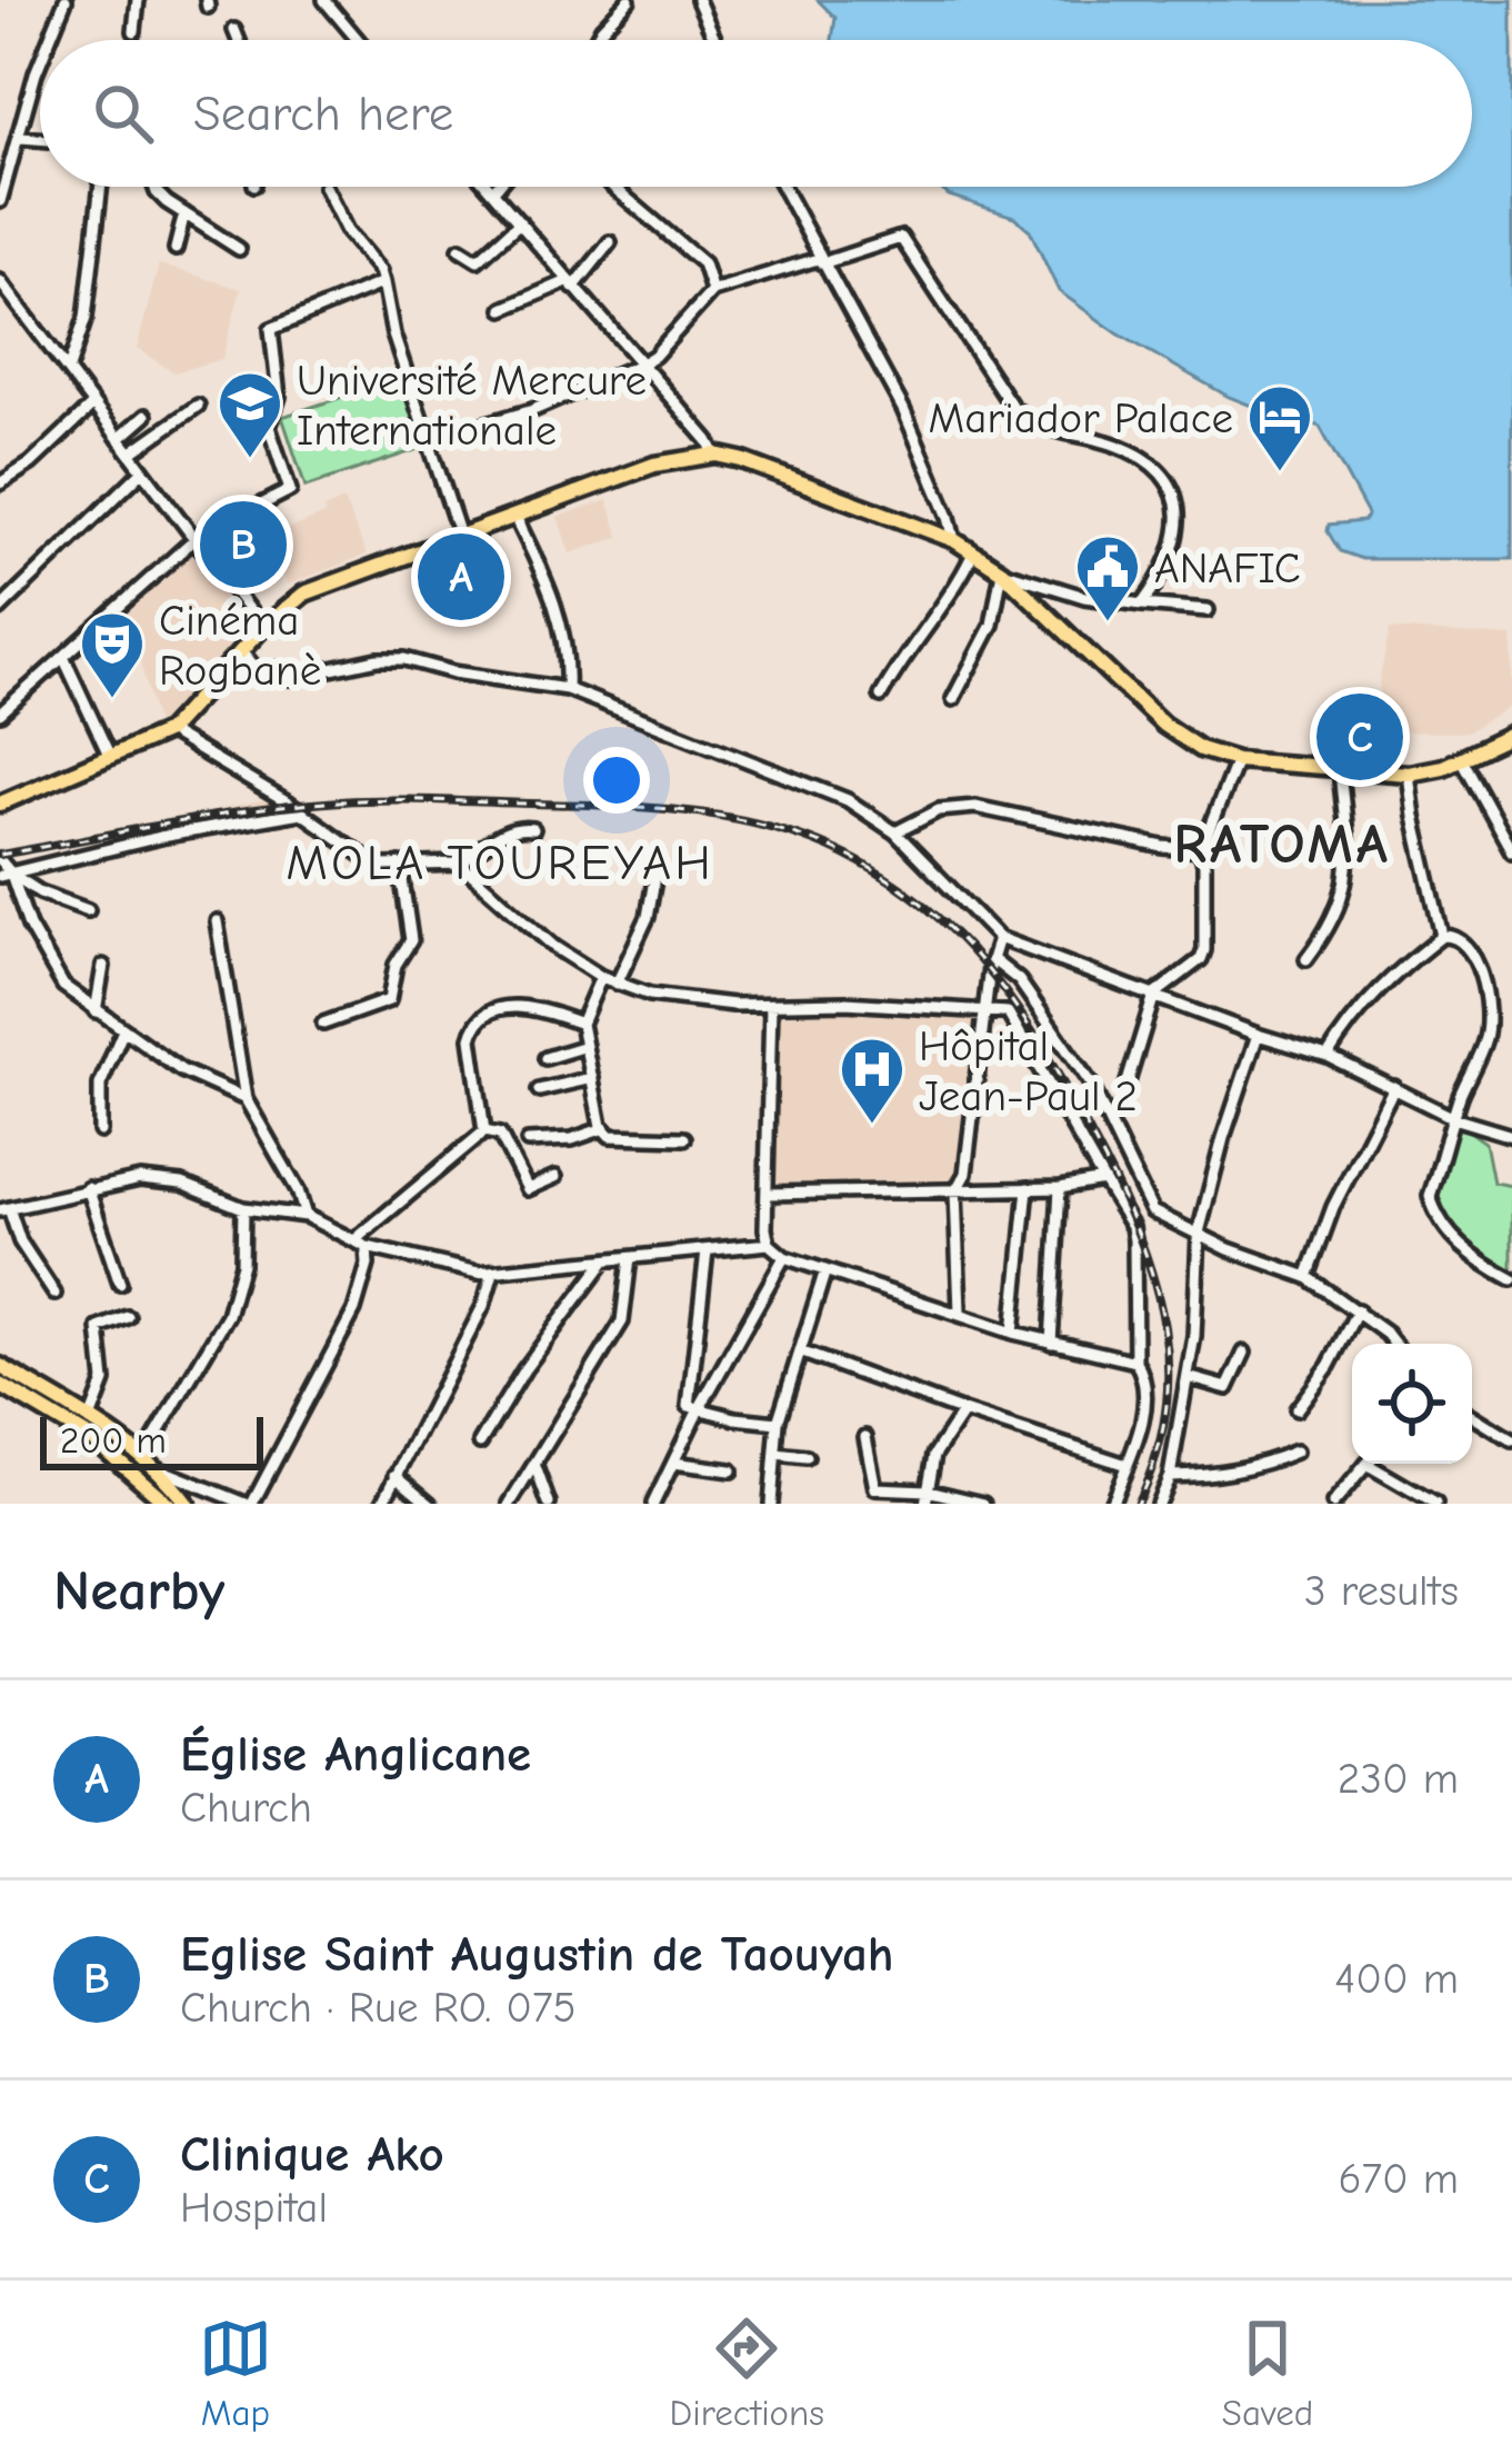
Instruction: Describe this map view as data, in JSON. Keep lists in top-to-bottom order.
{
  "districts": ["RATOMA", "MOLA TOUREYAH"],
  "places": {
    "school or university": ["Université Mercure Internationale"],
    "hotel": ["Mariador Palace"],
    "public building": ["ANAFIC"],
    "theatre": ["Cinéma Rogbanè"],
    "hospital": ["Hôpital Jean-Paul 2"]
  },
  "scale_bar": "200 m",
  "page": {
    "search": "Search here",
    "pins": ["B", "A", "C"],
    "scale": "200 m",
    "heading": ["Nearby", "3 results"],
    "list": [
      {
        "mark": "A",
        "name": "Église Anglicane",
        "note": "Church",
        "value": "230 m"
      },
      {
        "mark": "B",
        "name": "Eglise Saint Augustin de Taouyah",
        "note": "Church · Rue RO. 075",
        "value": "400 m"
      },
      {
        "mark": "C",
        "name": "Clinique Ako",
        "note": "Hospital",
        "value": "670 m"
      }
    ],
    "nav": ["Map", "Directions", "Saved"]
  }
}
